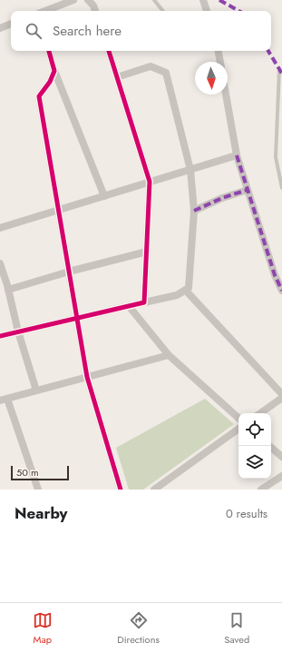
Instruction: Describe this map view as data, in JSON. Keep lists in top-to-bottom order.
{
  "scale_bar": "50 m",
  "north": "bottom",
  "page": {
    "search": "Search here",
    "scale": "50 m",
    "heading": ["Nearby", "0 results"],
    "nav": ["Map", "Directions", "Saved"]
  }
}
